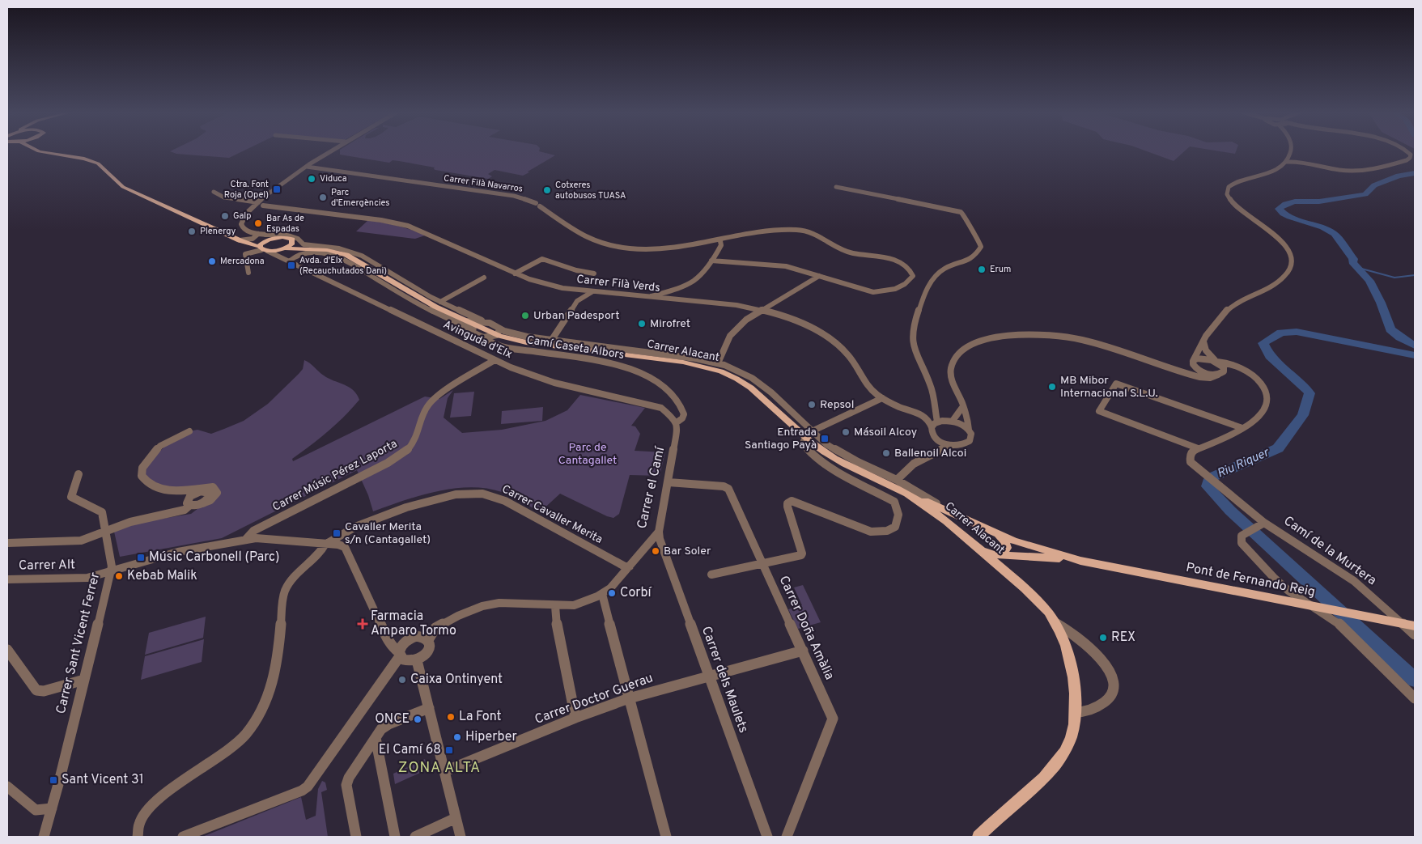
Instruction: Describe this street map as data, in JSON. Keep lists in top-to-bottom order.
{
  "streets": {
    "main road": ["Carrer Alacant", "Pont de Fernando Reig"],
    "street": [
      "Carrer Filà Navarros",
      "Carrer Filà Verds",
      "Avinguda d'Elx",
      "Camí Caseta Albors",
      "Carrer Músic Pérez Laporta",
      "Carrer el Camí",
      "Carrer Cavaller Merita",
      "Camí de la Murtera",
      "Carrer Alt",
      "Carrer Doña Amàlia",
      "Carrer Sant Vicent Ferrer",
      "Carrer dels Maulets",
      "Carrer Doctor Guerau"
    ]
  },
  "crossings": [
    ["Avinguda d'Elx", "Camí Caseta Albors"],
    ["Avinguda d'Elx", "Carrer Alacant"],
    ["Avinguda d'Elx", "Carrer Músic Pérez Laporta"],
    ["Avinguda d'Elx", "Carrer el Camí"],
    ["Camí Caseta Albors", "Carrer el Camí"],
    ["Carrer Alacant", "Pont de Fernando Reig"],
    ["Carrer Músic Pérez Laporta", "Carrer Alt"],
    ["Carrer el Camí", "Carrer Cavaller Merita"],
    ["Carrer el Camí", "Carrer Doña Amàlia"],
    ["Carrer el Camí", "Carrer dels Maulets"],
    ["Carrer Cavaller Merita", "Carrer Alt"],
    ["Carrer Alt", "Carrer Sant Vicent Ferrer"],
    ["Carrer Doña Amàlia", "Carrer Doctor Guerau"],
    ["Carrer dels Maulets", "Carrer Doctor Guerau"]
  ],
  "districts": ["ZONA ALTA"],
  "water": ["Riu Riquer"],
  "parks": ["Parc de Cantagallet"],
  "places": {
    "other": [
      "Viduca",
      "Cotxeres autobusos TUASA",
      "Parc d'Emergències",
      "Galp",
      "Bar As de Espadas",
      "Plenergy",
      "Mercadona",
      "Erum",
      "Urban Padesport",
      "Mirofret",
      "MB Mibor Internacional S.L.U.",
      "Repsol",
      "Másoil Alcoy",
      "Ballenoil Alcoi",
      "Bar Soler",
      "Kebab Malik",
      "Corbí",
      "REX",
      "Caixa Ontinyent",
      "La Font",
      "ONCE",
      "Hiperber"
    ],
    "transit": [
      "Ctra. Font Roja (Opel)",
      "Avda. d'Elx (Recauchutados Dani)",
      "Entrada Santiago Payà",
      "Cavaller Merita s/n (Cantagallet)",
      "Músic Carbonell (Parc)",
      "El Camí 68",
      "Sant Vicent 31"
    ],
    "health": ["Farmacia Amparo Tormo"]
  }
}
